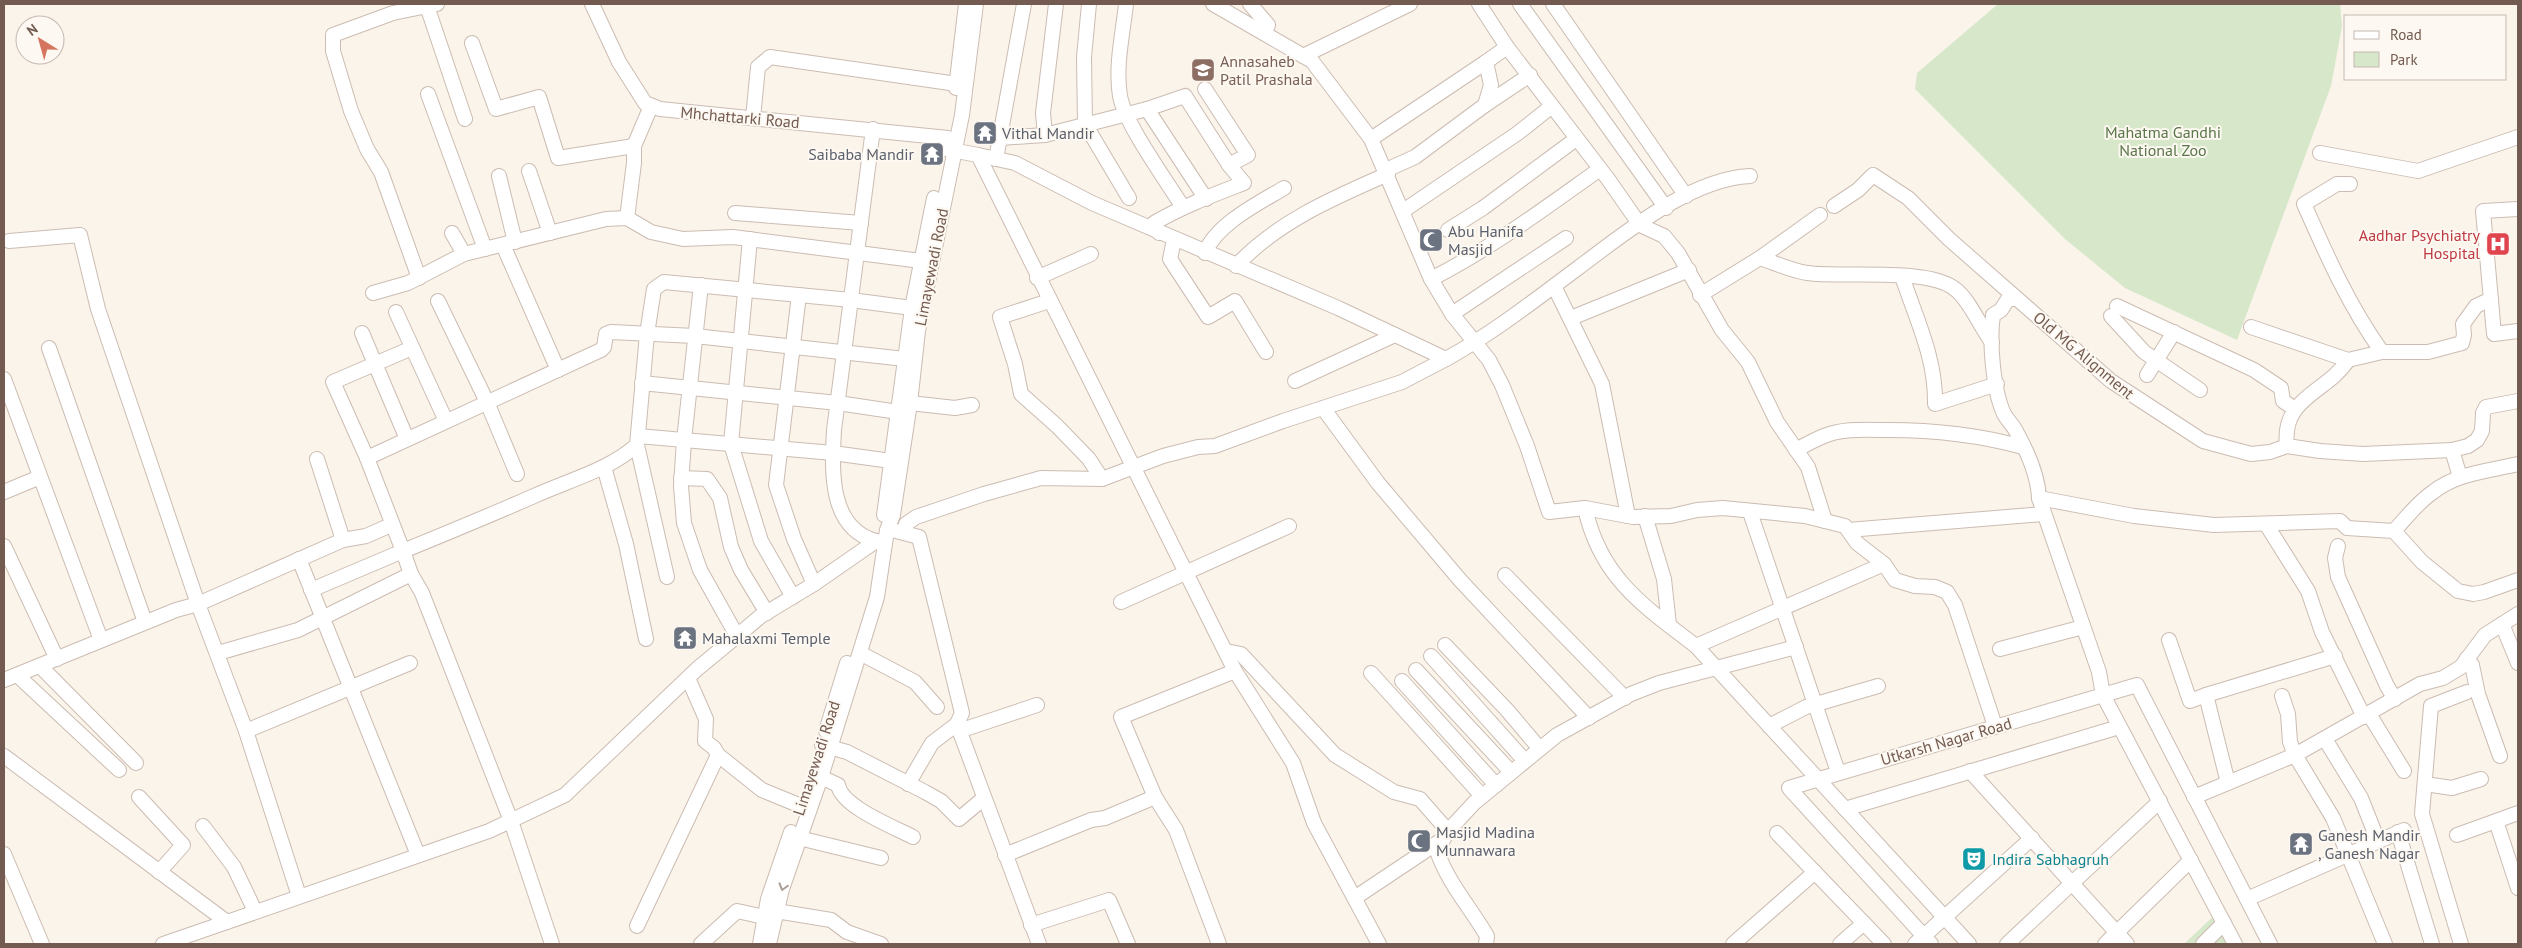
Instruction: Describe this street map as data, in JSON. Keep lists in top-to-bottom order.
{
  "streets": {
    "street": [
      "Mhchattarki Road",
      "Limayewadi Road",
      "Old MG Alignment",
      "Utkarsh Nagar Road"
    ]
  },
  "crossings": [
    ["Mhchattarki Road", "Limayewadi Road"]
  ],
  "parks": ["Mahatma Gandhi National Zoo"],
  "places": {
    "school or university": ["Annasaheb Patil Prashala"],
    "temple": [
      "Vithal Mandir",
      "Saibaba Mandir",
      "Mahalaxmi Temple",
      "Ganesh Mandir , Ganesh Nagar"
    ],
    "mosque": ["Abu Hanifa Masjid", "Masjid Madina Munnawara"],
    "hospital": ["Aadhar Psychiatry Hospital"],
    "theatre": ["Indira Sabhagruh"]
  },
  "legend": ["Road", "Park"],
  "north": "top left"
}
